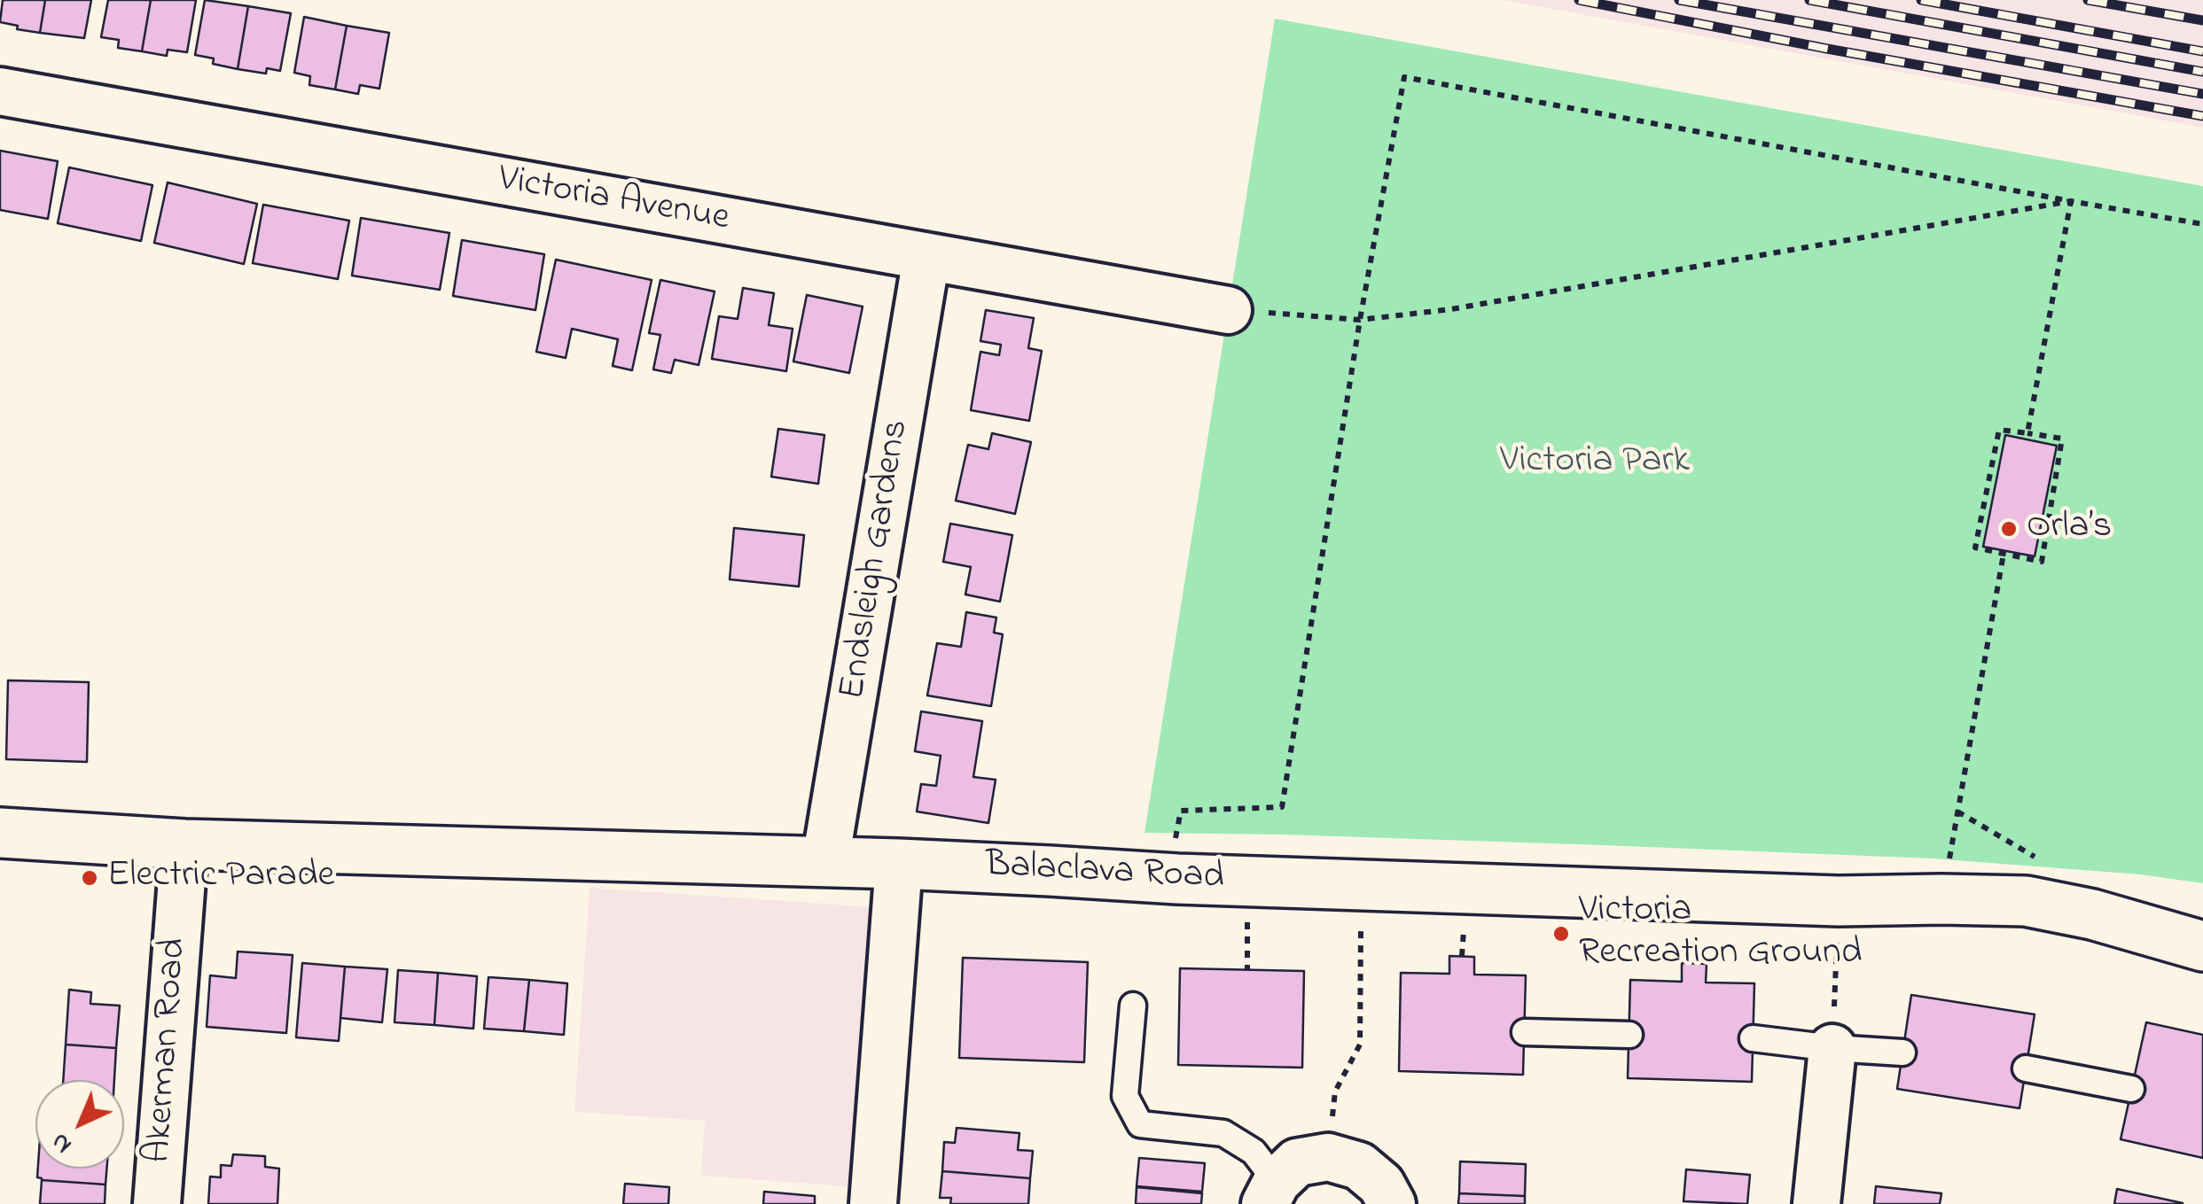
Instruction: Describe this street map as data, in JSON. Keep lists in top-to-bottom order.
{
  "streets": {
    "street": [
      "Victoria Avenue",
      "Endsleigh Gardens",
      "Balaclava Road",
      "Akerman Road"
    ]
  },
  "crossings": [
    ["Victoria Avenue", "Endsleigh Gardens"],
    ["Endsleigh Gardens", "Balaclava Road"],
    ["Balaclava Road", "Akerman Road"]
  ],
  "parks": ["Victoria Park"],
  "places": ["Orla’s", "Electric Parade", "Victoria Recreation Ground"],
  "north": "bottom left"
}
